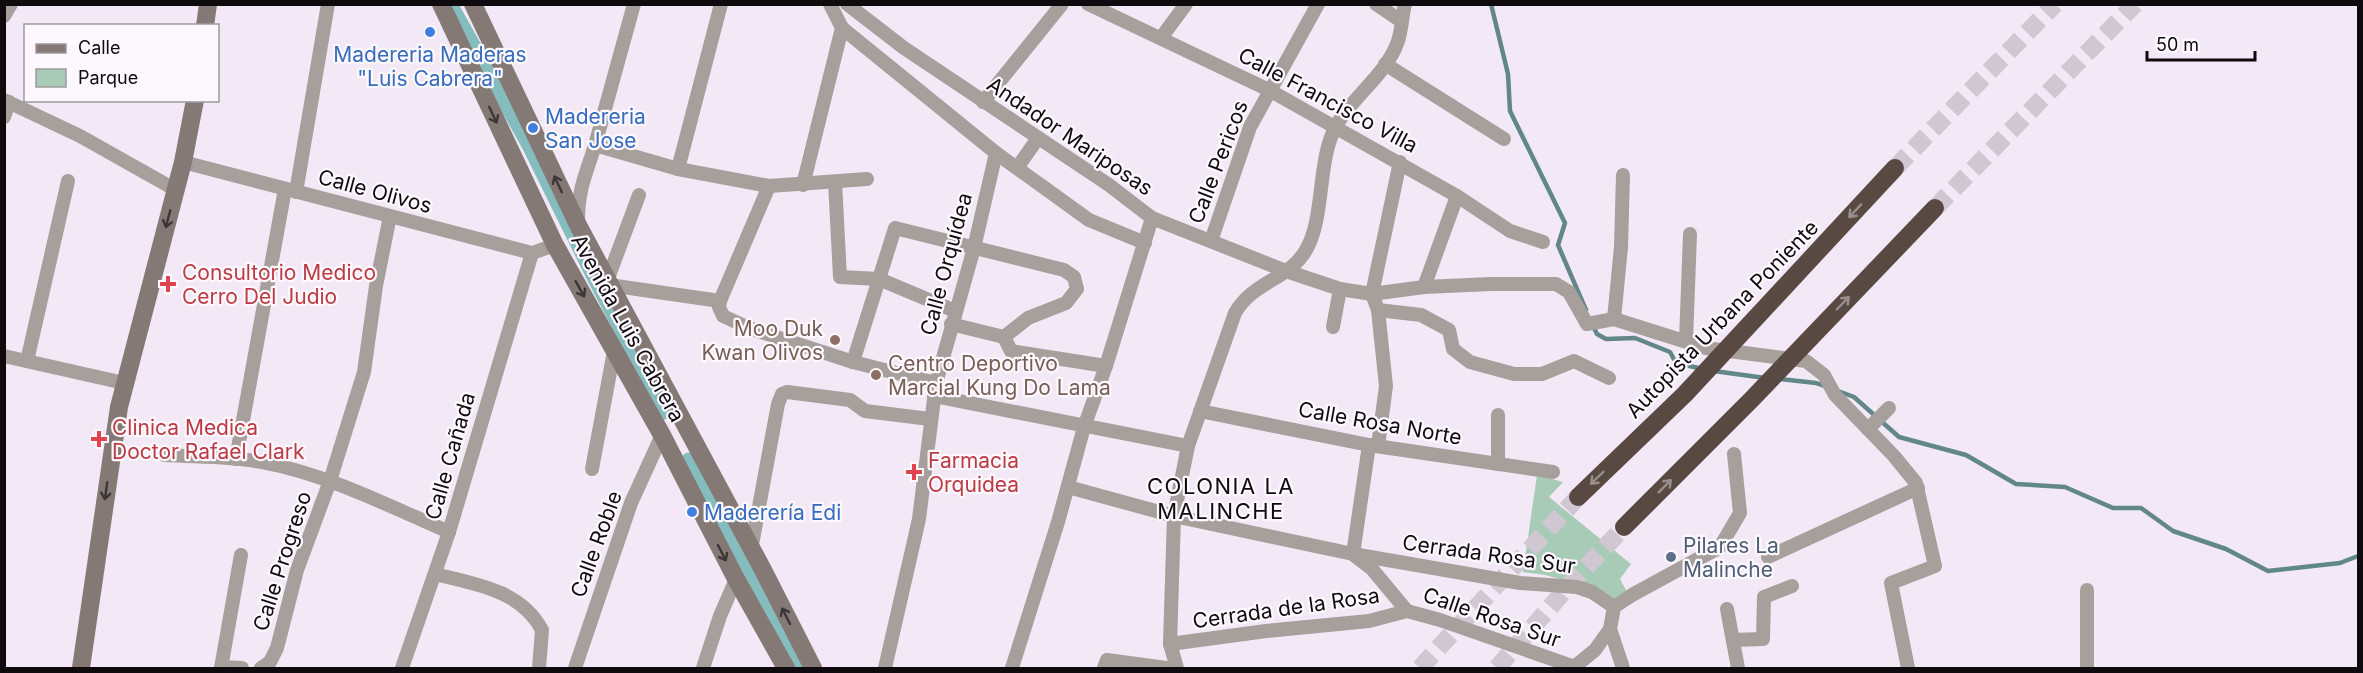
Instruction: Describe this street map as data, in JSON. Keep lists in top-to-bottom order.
{
  "streets": {
    "highway": ["Autopista Urbana Poniente"],
    "street": [
      "Calle Francisco Villa",
      "Andador Mariposas",
      "Calle Pericos",
      "Calle Olivos",
      "Calle Orquídea",
      "Avenida Luis Cabrera",
      "Calle Rosa Norte",
      "Calle Cañada",
      "Calle Roble",
      "Cerrada Rosa Sur",
      "Calle Progreso",
      "Cerrada de la Rosa",
      "Calle Rosa Sur"
    ]
  },
  "crossings": [
    ["Calle Francisco Villa", "Calle Pericos"],
    ["Andador Mariposas", "Calle Pericos"],
    ["Calle Olivos", "Calle Cañada"],
    ["Calle Olivos", "Calle Progreso"],
    ["Avenida Luis Cabrera", "Calle Roble"],
    ["Cerrada Rosa Sur", "Calle Rosa Sur"],
    ["Cerrada de la Rosa", "Calle Rosa Sur"]
  ],
  "districts": ["COLONIA LA MALINCHE"],
  "places": {
    "other": [
      "Madereria Maderas \"Luis Cabrera\"",
      "Madereria San Jose",
      "Moo Duk Kwan Olivos",
      "Centro Deportivo Marcial Kung Do Lama",
      "Maderería Edi",
      "Pilares La Malinche"
    ],
    "health": ["Consultorio Medico Cerro Del Judio", "Clinica Medica Doctor Rafael Clark", "Farmacia Orquidea"]
  },
  "legend": ["Calle", "Parque"],
  "scale_bar": "50 m"
}
